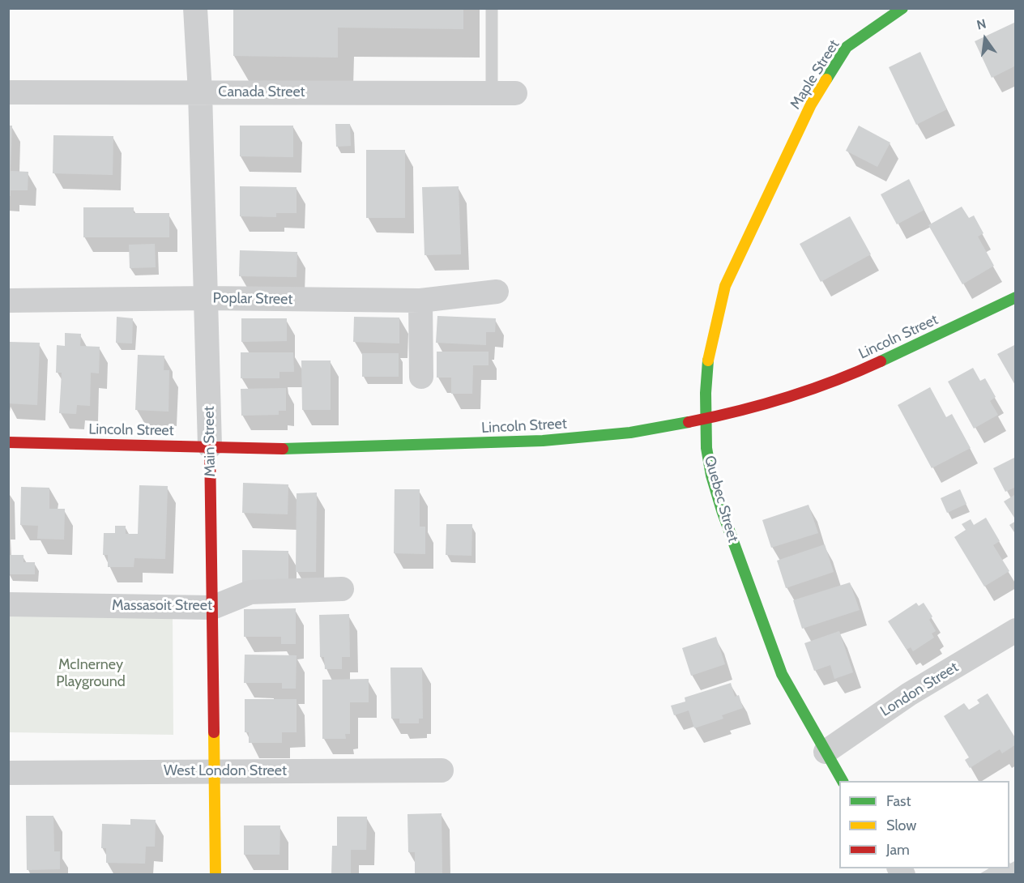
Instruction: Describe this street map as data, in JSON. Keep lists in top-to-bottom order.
{
  "streets": {
    "street": [
      "Maple Street",
      "Canada Street",
      "Poplar Street",
      "Lincoln Street",
      "Main Street",
      "Quebec Street",
      "Massasoit Street",
      "London Street",
      "West London Street"
    ]
  },
  "crossings": [
    ["Maple Street", "Quebec Street"],
    ["Canada Street", "Main Street"],
    ["Poplar Street", "Main Street"],
    ["Lincoln Street", "Main Street"],
    ["Main Street", "Massasoit Street"],
    ["Main Street", "West London Street"],
    ["Quebec Street", "London Street"]
  ],
  "parks": ["McInerney Playground"],
  "legend": ["Fast", "Slow", "Jam"],
  "north": "top"
}
